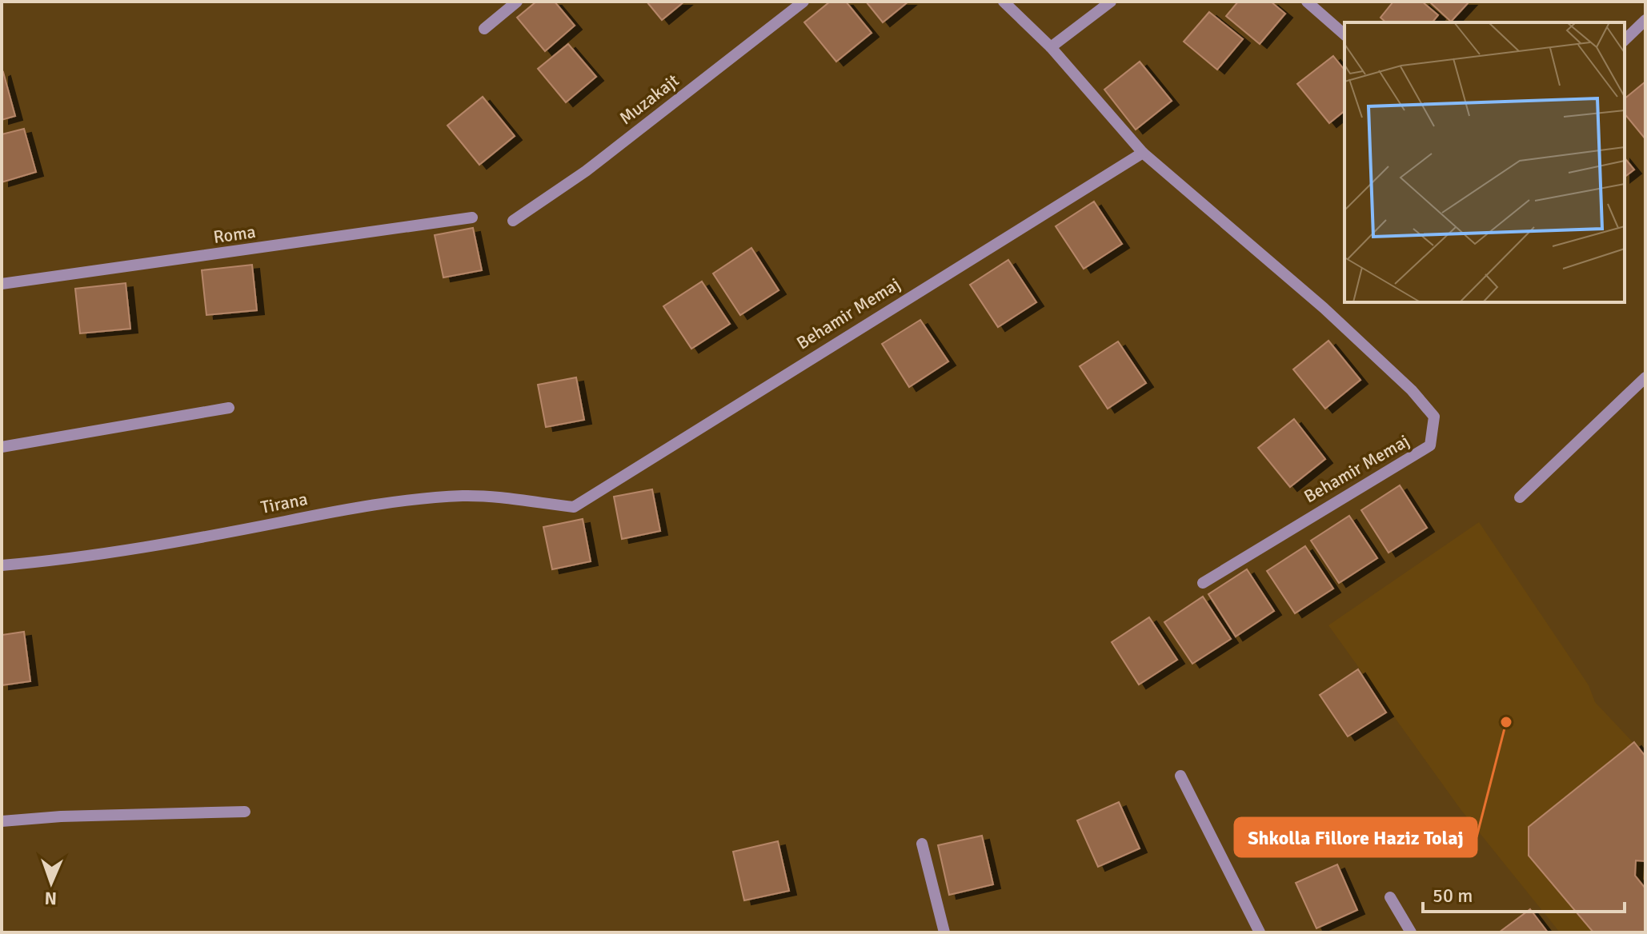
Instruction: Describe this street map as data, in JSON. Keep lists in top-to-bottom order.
{
  "streets": {
    "street": [
      "Muzakajt",
      "Roma",
      "Behamir Memaj",
      "Tirana"
    ]
  },
  "crossings": [
    ["Behamir Memaj", "Tirana"]
  ],
  "places": ["Shkolla Fillore Haziz Tolaj"],
  "scale_bar": "50 m",
  "north": "bottom"
}
